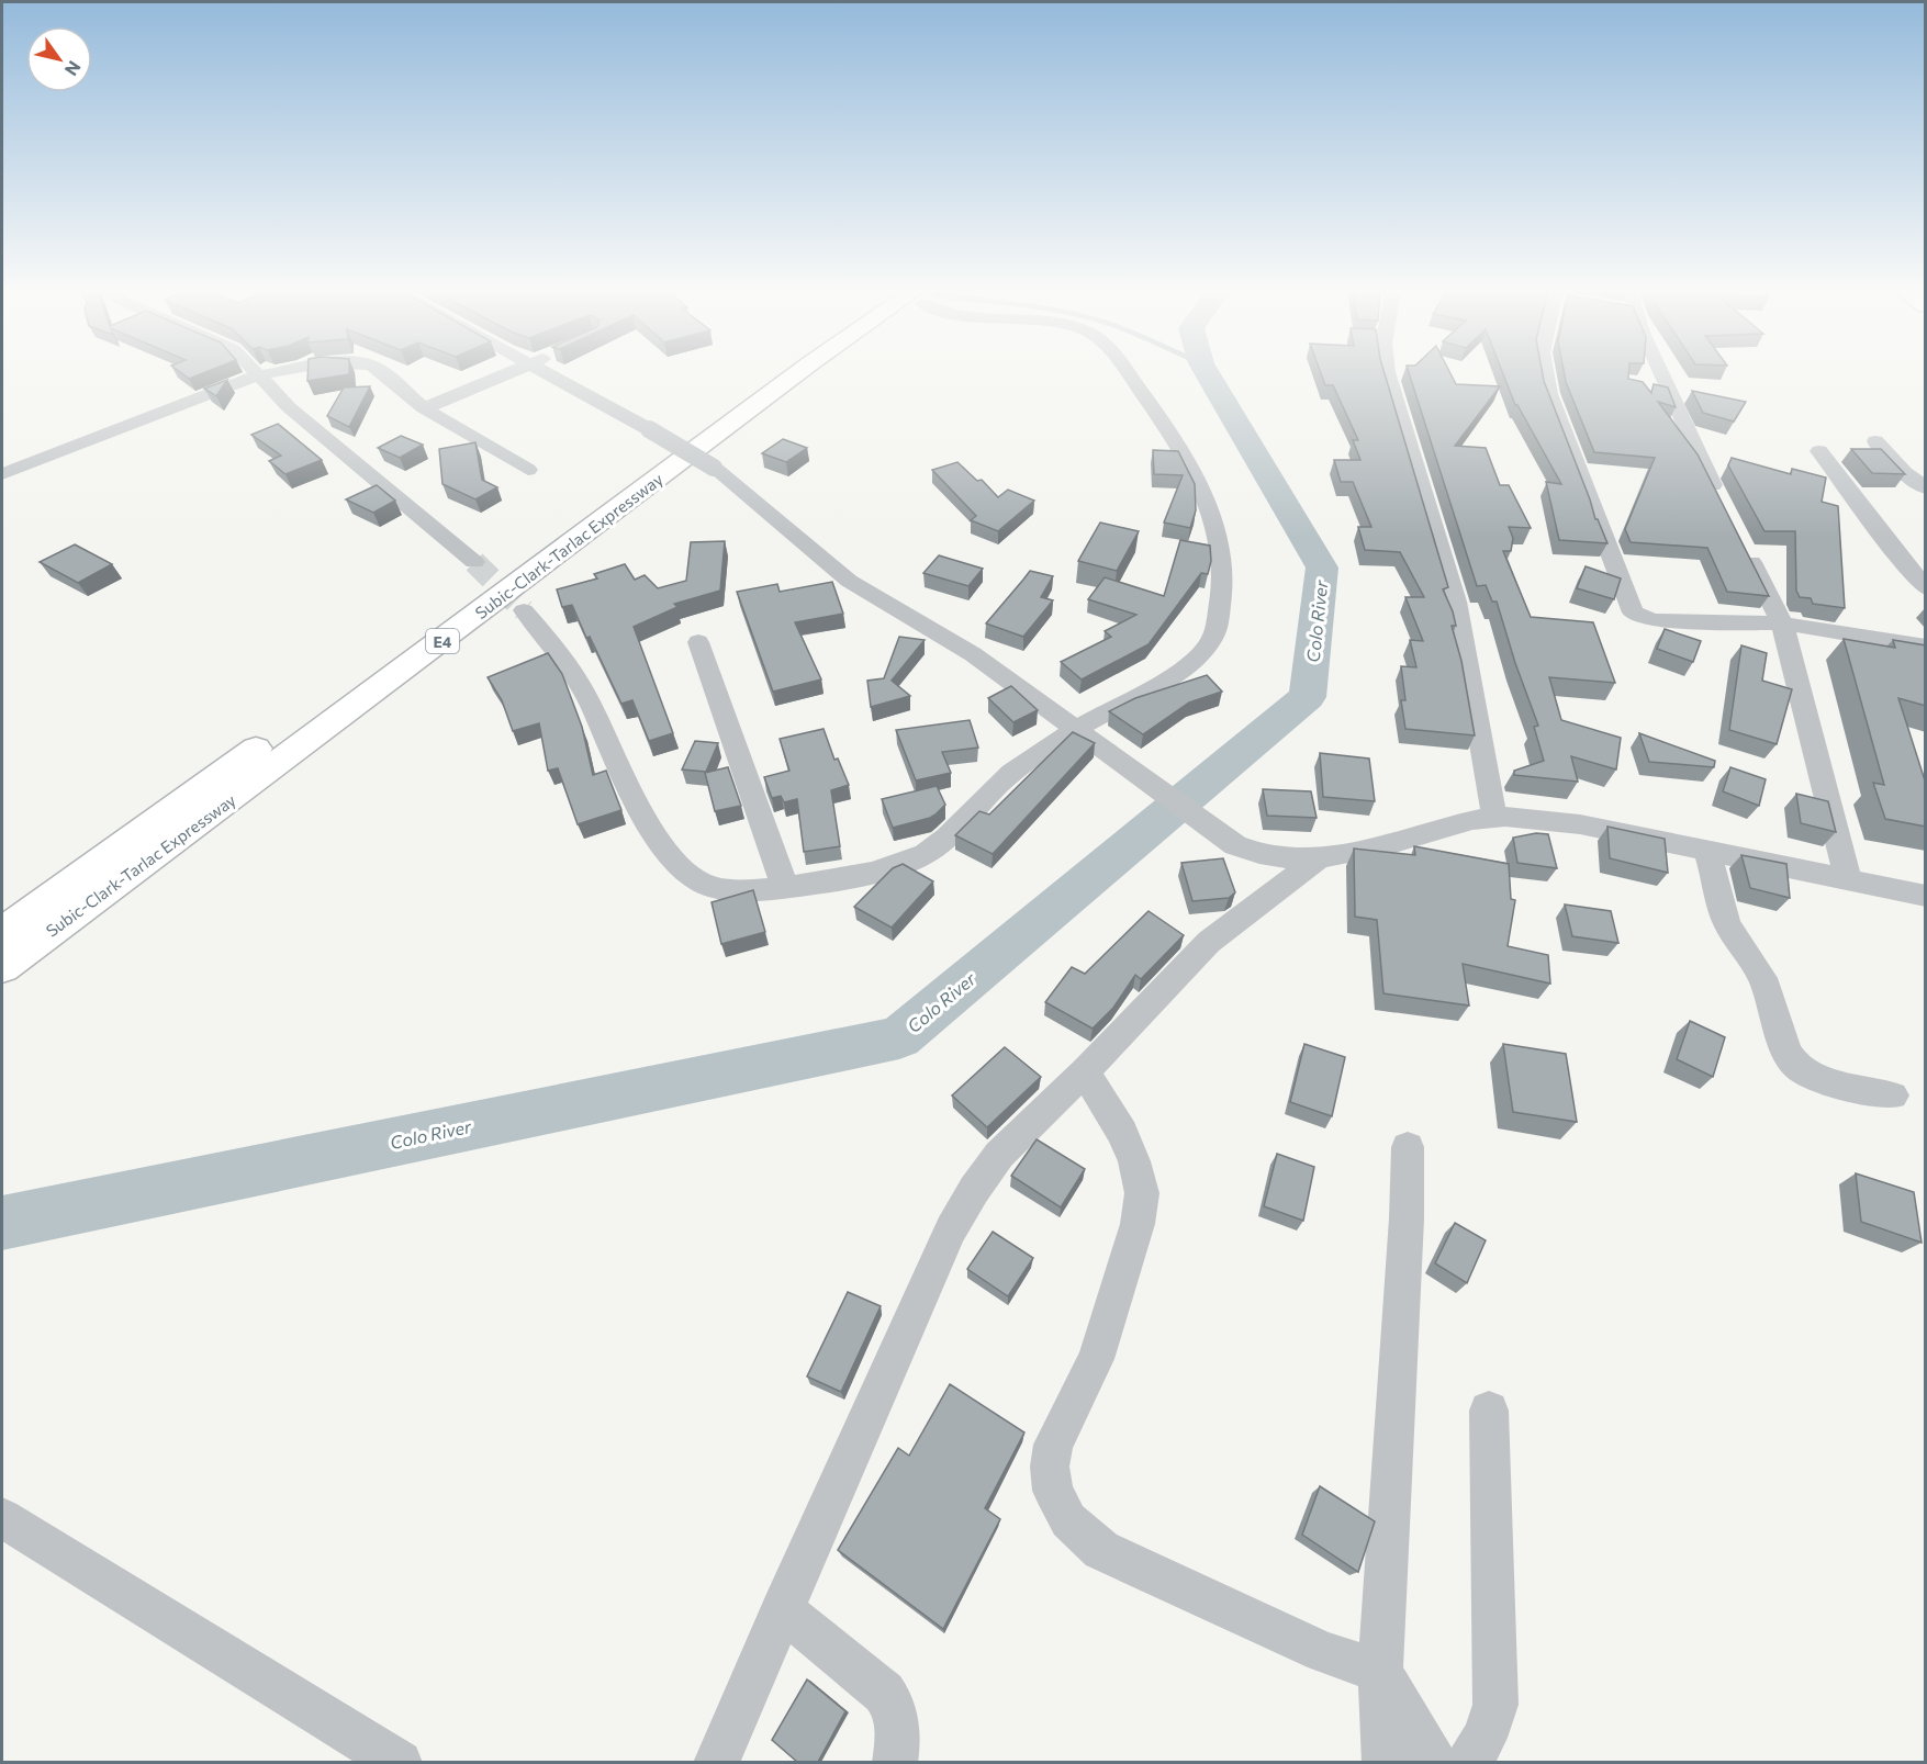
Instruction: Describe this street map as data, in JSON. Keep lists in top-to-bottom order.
{
  "streets": {
    "highway": ["Subic-Clark-Tarlac Expressway", "E4"]
  },
  "water": ["Colo River"],
  "north": "bottom right"
}
